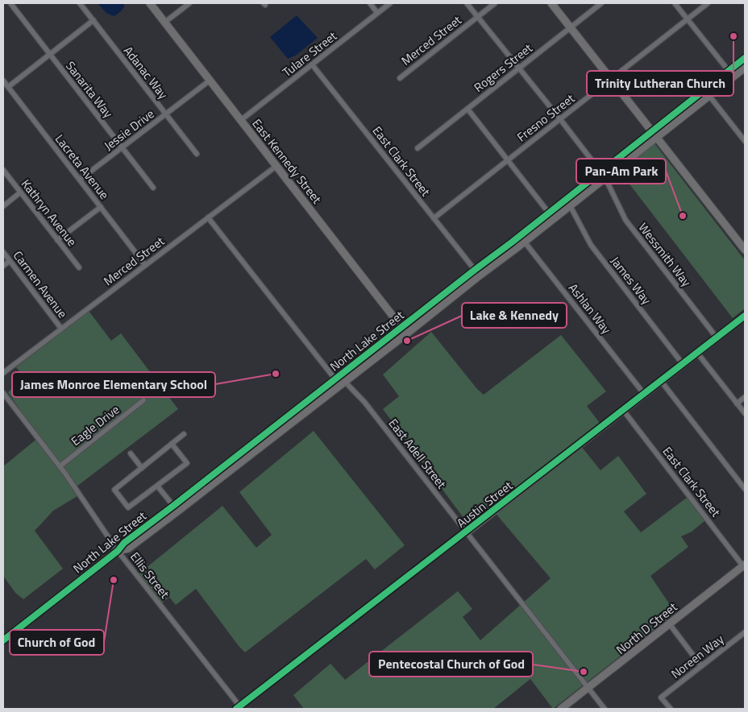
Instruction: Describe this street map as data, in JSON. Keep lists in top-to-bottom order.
{
  "streets": {
    "street": [
      "Merced Street",
      "Tulare Street",
      "Rogers Street",
      "Adanac Way",
      "Sanarita Way",
      "Fresno Street",
      "Jessie Drive",
      "East Kennedy Street",
      "East Clark Street",
      "Lacreta Avenue",
      "Kathryn Avenue",
      "Wessmith Way",
      "James Way",
      "Carmen Avenue",
      "Ashlan Way",
      "North Lake Street",
      "Eagle Drive",
      "East Adell Street",
      "Austin Street",
      "Ellis Street",
      "North D Street",
      "Noreen Way"
    ]
  },
  "crossings": [
    ["Merced Street", "East Kennedy Street"],
    ["Merced Street", "Lacreta Avenue"],
    ["Merced Street", "Wessmith Way"],
    ["Merced Street", "Carmen Avenue"],
    ["Tulare Street", "East Kennedy Street"],
    ["Tulare Street", "East Clark Street"],
    ["Rogers Street", "Wessmith Way"],
    ["Adanac Way", "Jessie Drive"],
    ["Sanarita Way", "Jessie Drive"],
    ["Fresno Street", "East Clark Street"],
    ["Fresno Street", "Wessmith Way"],
    ["Jessie Drive", "East Kennedy Street"],
    ["Jessie Drive", "Lacreta Avenue"],
    ["East Kennedy Street", "North Lake Street"],
    ["East Clark Street", "North Lake Street"],
    ["East Clark Street", "Austin Street"],
    ["East Clark Street", "North D Street"],
    ["Wessmith Way", "North Lake Street"],
    ["Wessmith Way", "Austin Street"],
    ["James Way", "North Lake Street"],
    ["James Way", "Austin Street"],
    ["Ashlan Way", "North Lake Street"],
    ["Ashlan Way", "Austin Street"],
    ["North Lake Street", "East Adell Street"],
    ["North Lake Street", "Ellis Street"],
    ["Eagle Drive", "Ellis Street"],
    ["East Adell Street", "Austin Street"],
    ["East Adell Street", "North D Street"],
    ["Austin Street", "Ellis Street"]
  ],
  "places": [
    "Trinity Lutheran Church",
    "Pan-Am Park",
    "Lake & Kennedy",
    "James Monroe Elementary School",
    "Church of God",
    "Pentecostal Church of God"
  ]
}
